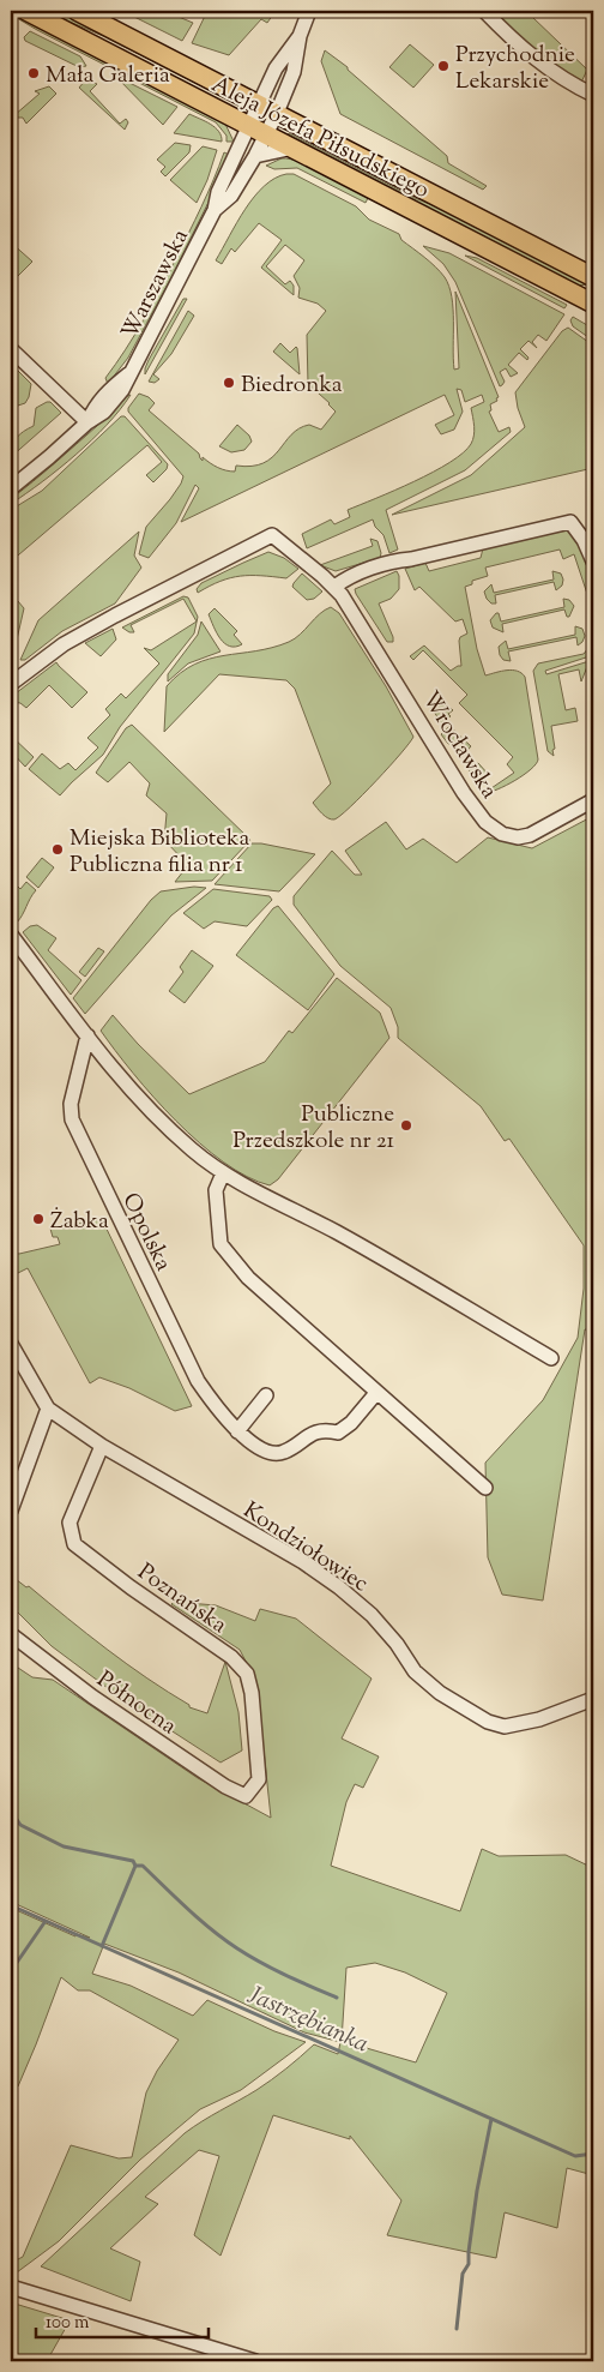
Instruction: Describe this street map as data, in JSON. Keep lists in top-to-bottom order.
{
  "streets": {
    "main road": ["Aleja Józefa Piłsudskiego"],
    "street": [
      "Warszawska",
      "Wrocławska",
      "Opolska",
      "Kondziołowiec",
      "Poznańska",
      "Północna"
    ]
  },
  "crossings": [
    ["Aleja Józefa Piłsudskiego", "Warszawska"],
    ["Kondziołowiec", "Poznańska"],
    ["Poznańska", "Północna"]
  ],
  "water": ["Jastrzębianka"],
  "places": [
    "Przychodnie Lekarskie",
    "Mała Galeria",
    "Biedronka",
    "Miejska Biblioteka Publiczna filia nr 1",
    "Publiczne Przedszkole nr 21",
    "Żabka"
  ],
  "scale_bar": "100 m"
}
